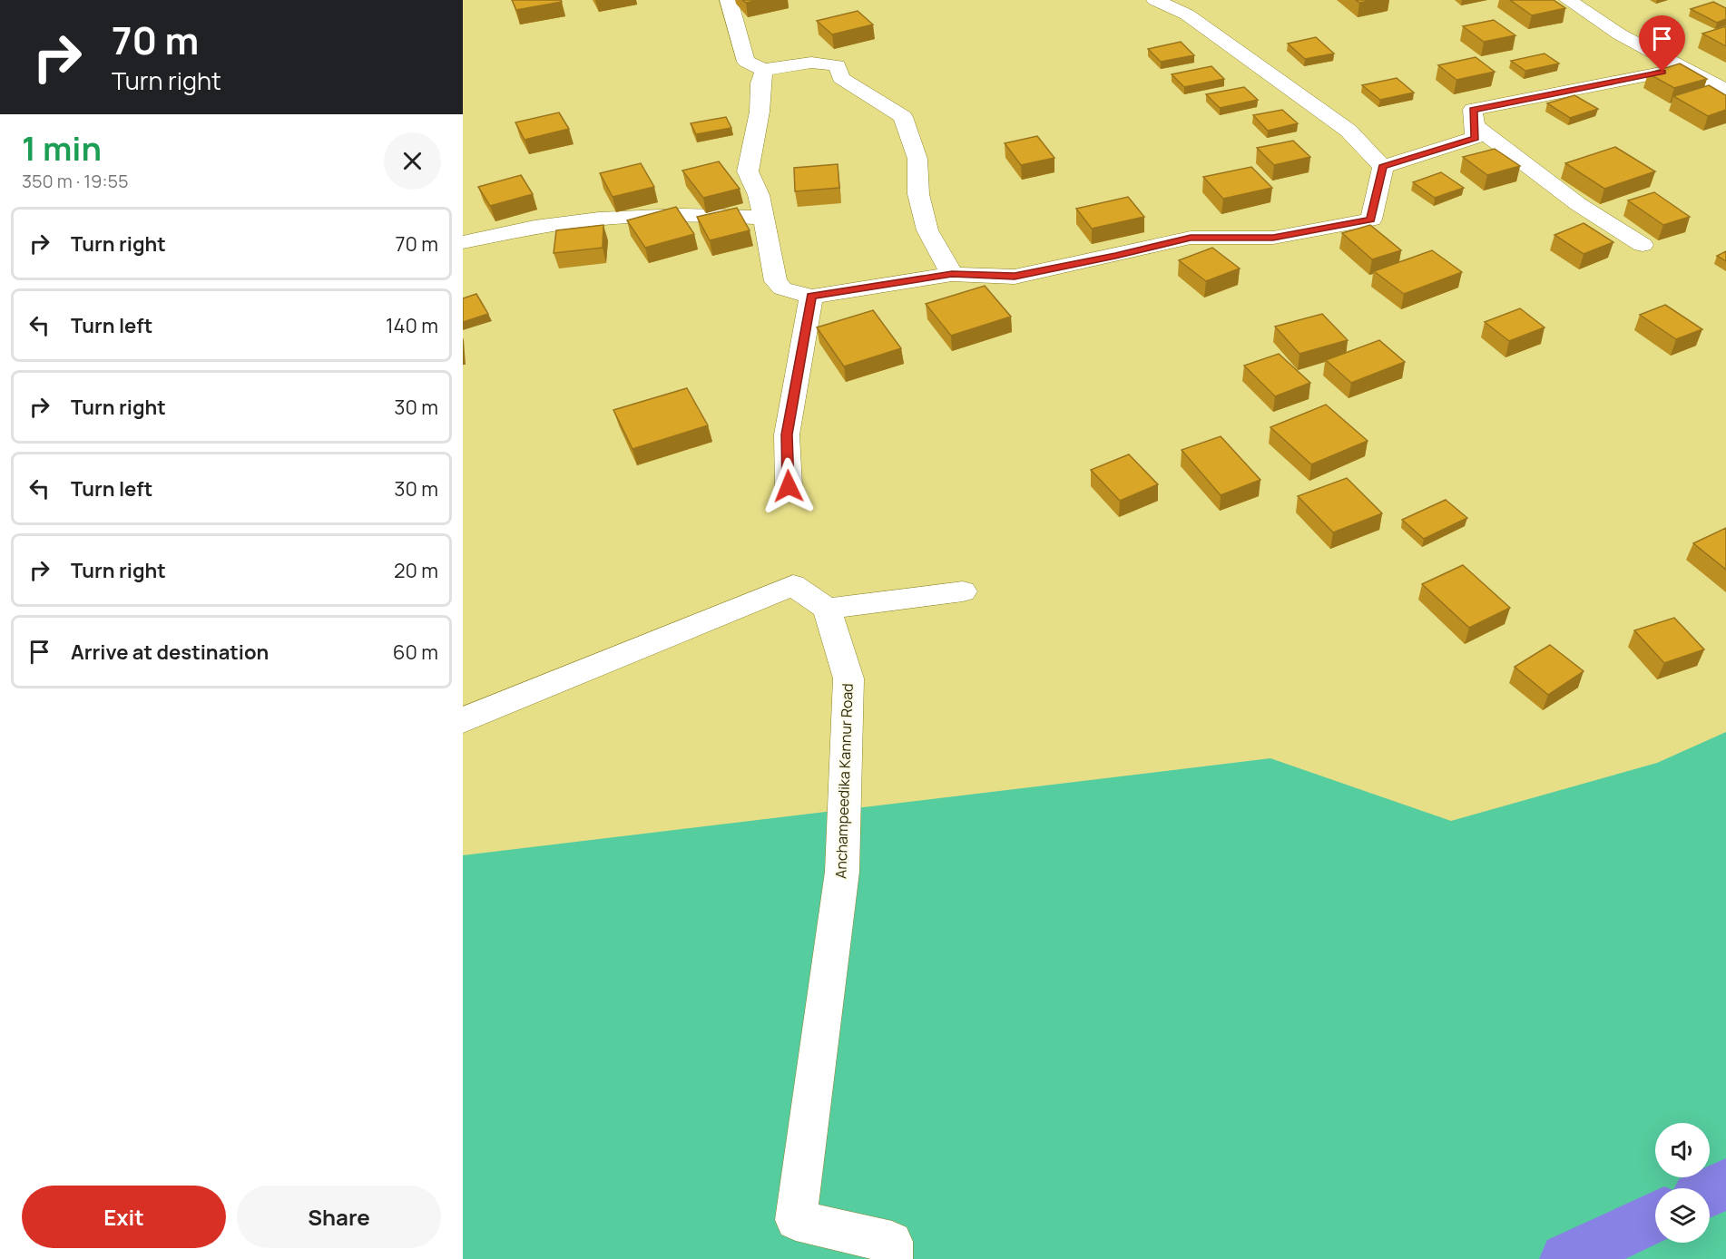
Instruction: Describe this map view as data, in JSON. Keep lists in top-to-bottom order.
{
  "streets": {
    "street": ["Anchampeedika Kannur Road"]
  },
  "page": {
    "turn": ["70 m", "Turn right"],
    "heading": ["1 min", "350 m · 19:55"],
    "list": [
      {
        "name": "Turn right",
        "value": "70 m"
      },
      {
        "name": "Turn left",
        "value": "140 m"
      },
      {
        "name": "Turn right",
        "value": "30 m"
      },
      {
        "name": "Turn left",
        "value": "30 m"
      },
      {
        "name": "Turn right",
        "value": "20 m"
      },
      {
        "name": "Arrive at destination",
        "value": "60 m"
      }
    ],
    "buttons": ["Exit", "Share"]
  }
}
